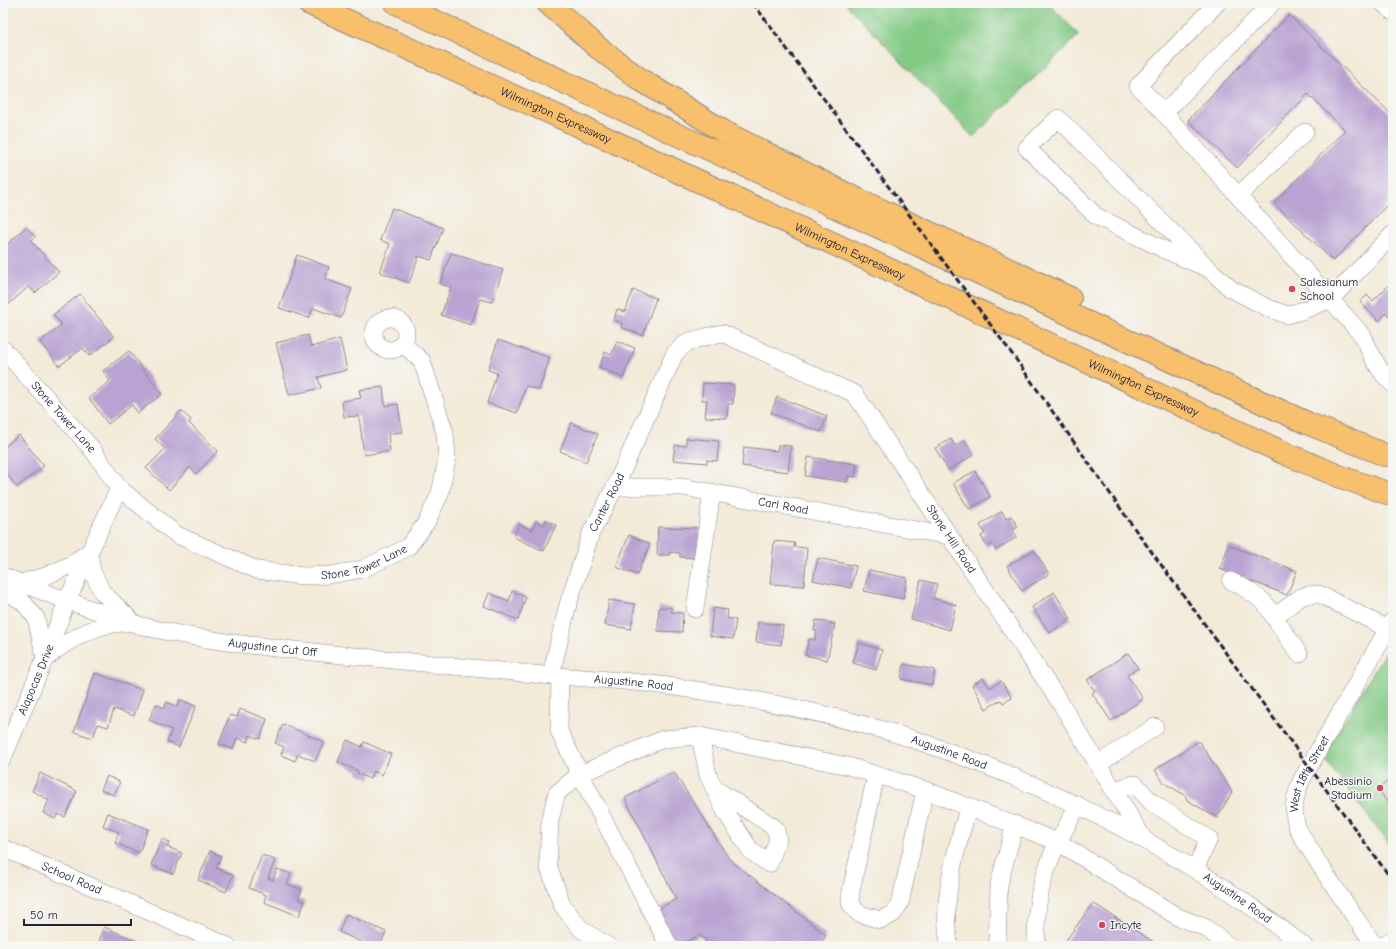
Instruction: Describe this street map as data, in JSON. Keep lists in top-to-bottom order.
{
  "streets": {
    "highway": ["Wilmington Expressway"],
    "street": [
      "Stone Tower Lane",
      "Canter Road",
      "Carl Road",
      "Stone Hill Road",
      "Augustine Cut Off",
      "Alapocas Drive",
      "Augustine Road",
      "West 18th Street",
      "School Road"
    ]
  },
  "crossings": [
    ["Canter Road", "Carl Road"],
    ["Canter Road", "Stone Hill Road"],
    ["Canter Road", "Augustine Cut Off"],
    ["Canter Road", "Augustine Road"],
    ["Carl Road", "Stone Hill Road"],
    ["Stone Hill Road", "Augustine Road"],
    ["Augustine Cut Off", "Alapocas Drive"],
    ["Augustine Cut Off", "Augustine Road"]
  ],
  "places": ["Salesianum School", "Abessinio Stadium", "Incyte"],
  "scale_bar": "50 m"
}
